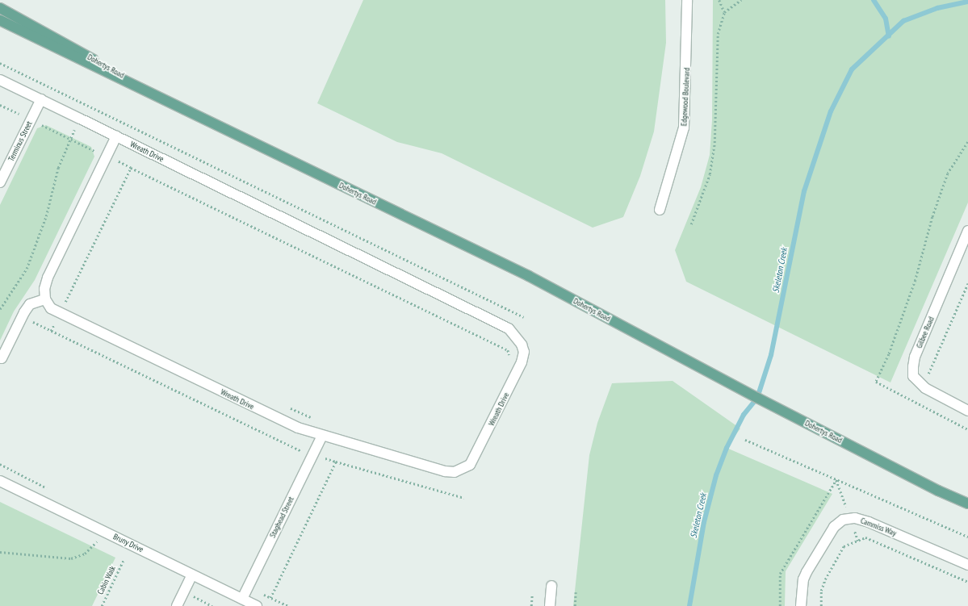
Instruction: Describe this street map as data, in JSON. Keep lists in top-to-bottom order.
{
  "streets": {
    "main road": ["Dohertys Road"],
    "street": [
      "Edgewood Boulevard",
      "Terminus Street",
      "Wreath Drive",
      "Gilbee Road",
      "Staghead Street",
      "Cammiss Way",
      "Bruny Drive"
    ],
    "path": ["Cabin Walk"]
  },
  "crossings": [
    ["Terminus Street", "Wreath Drive"],
    ["Wreath Drive", "Staghead Street"],
    ["Staghead Street", "Bruny Drive"]
  ],
  "water": ["Skeleton Creek"]
}
